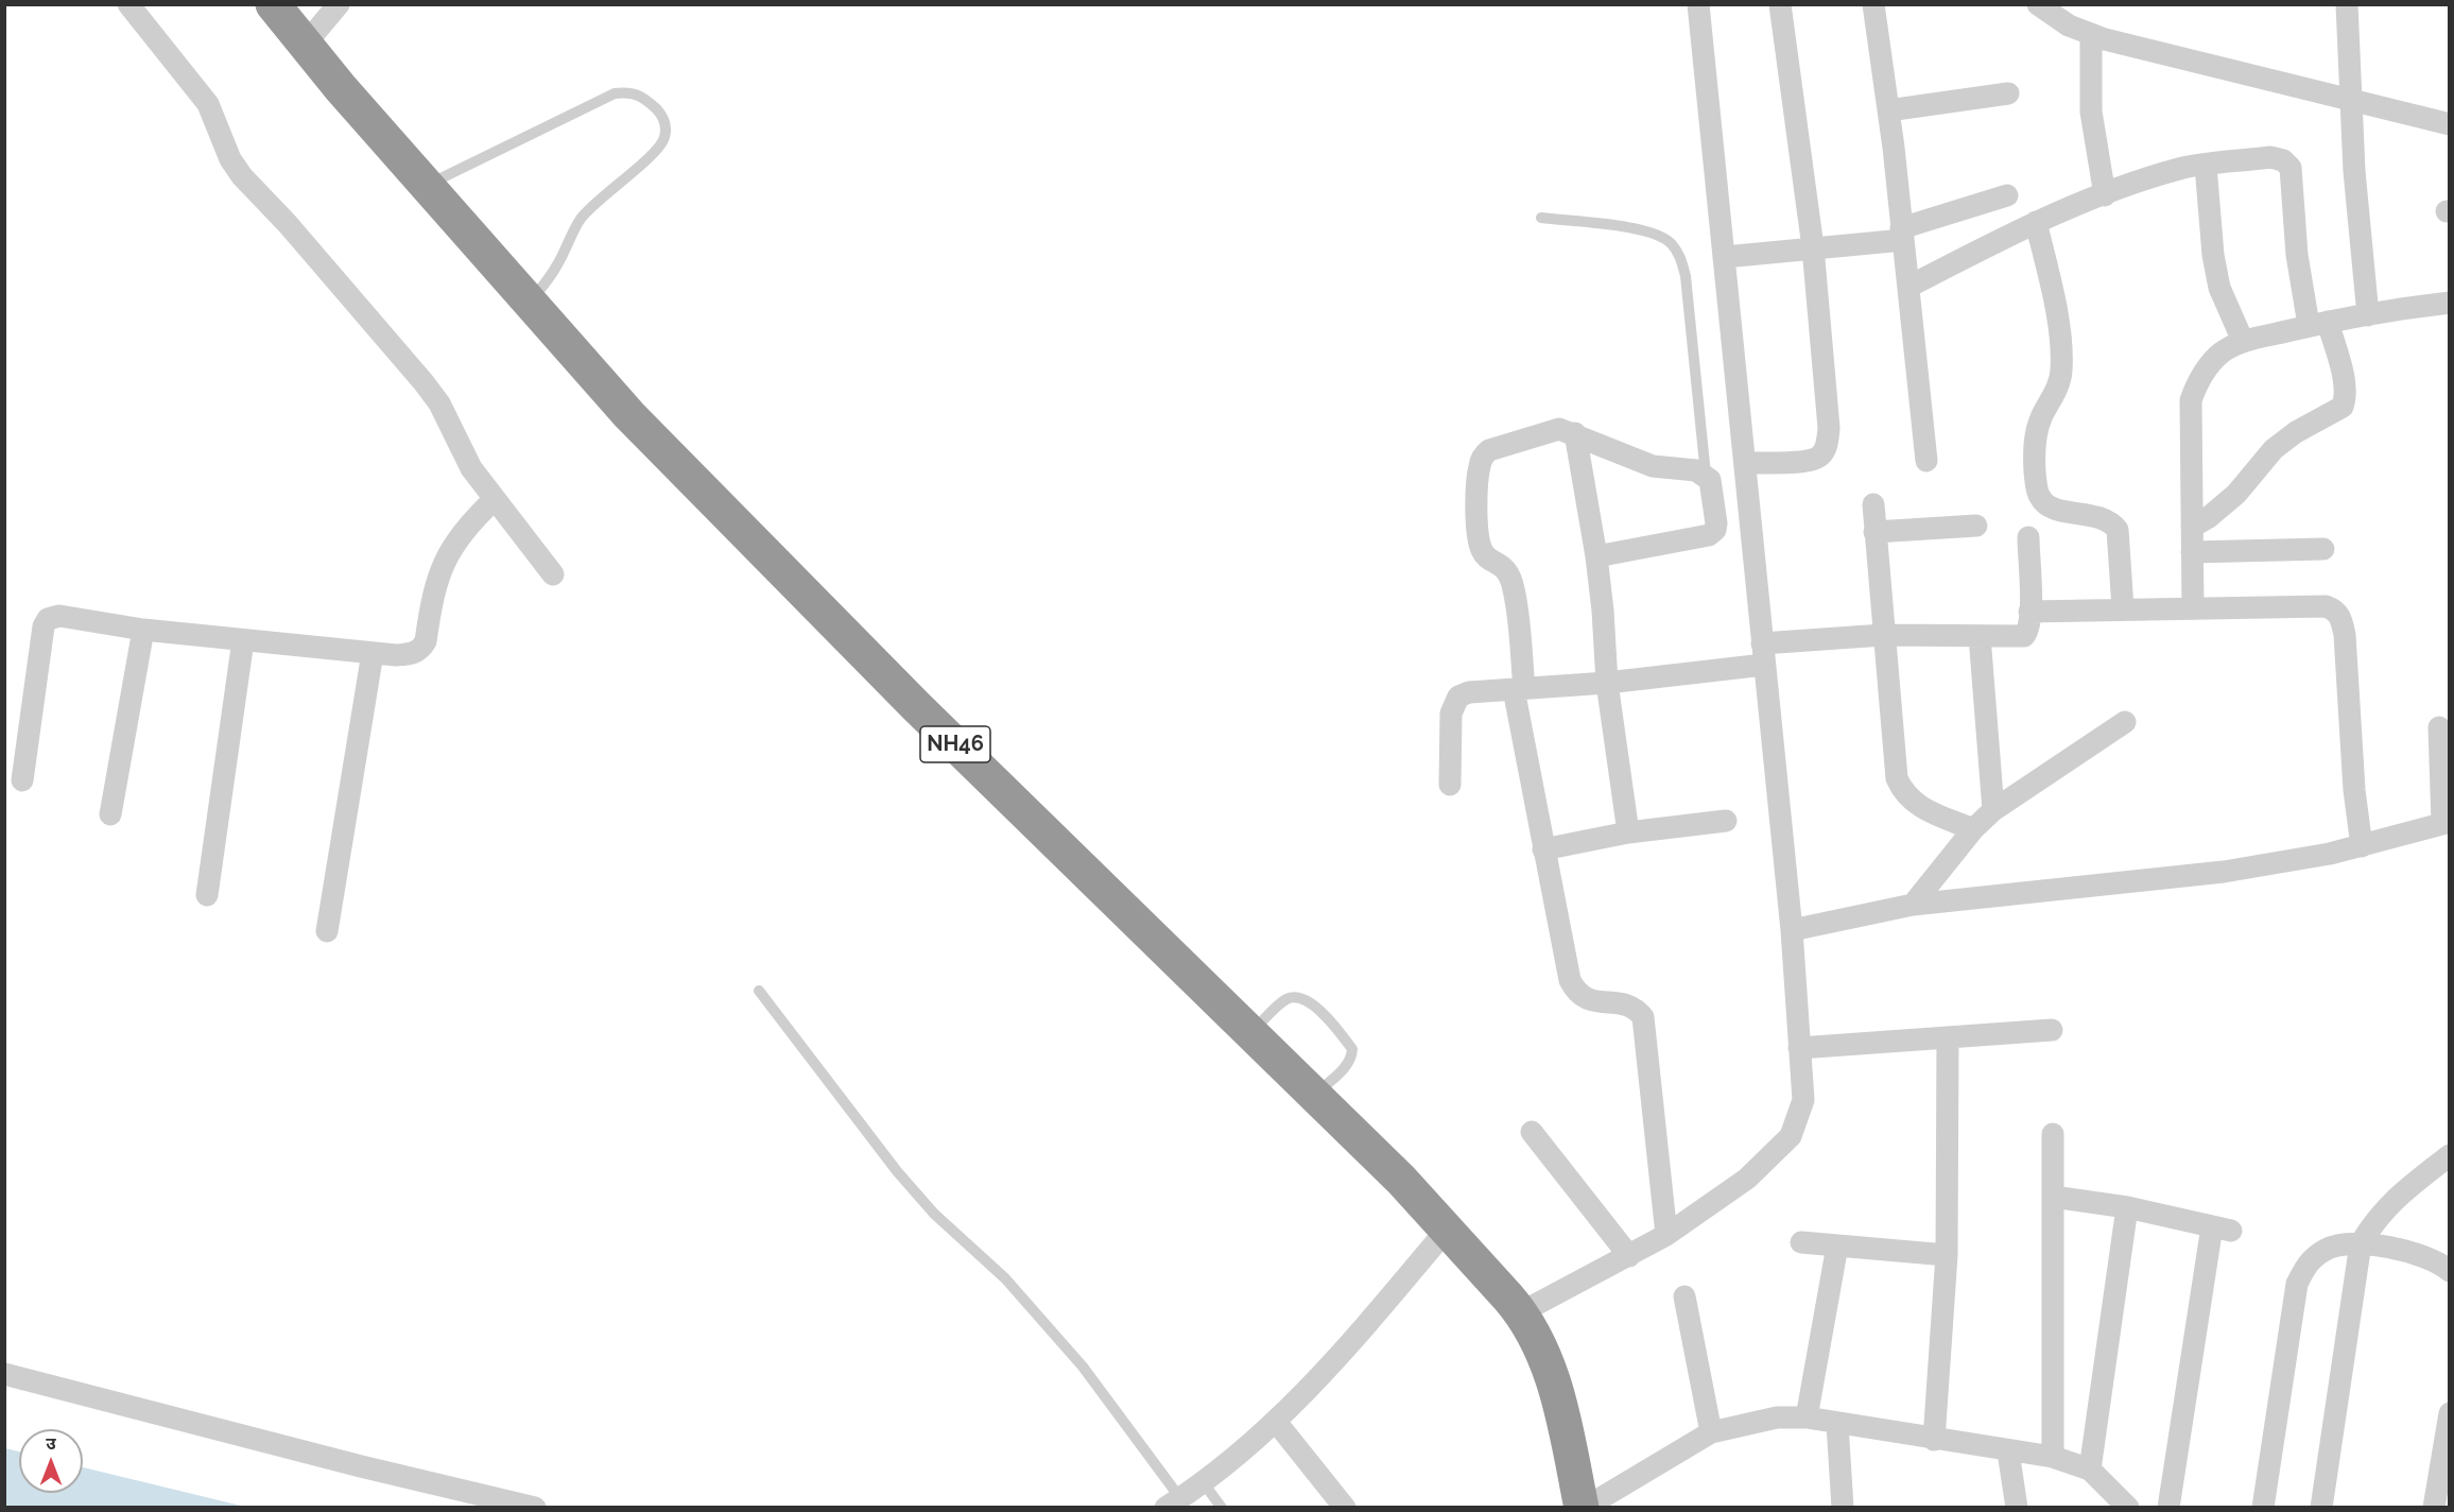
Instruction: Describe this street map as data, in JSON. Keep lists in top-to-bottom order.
{
  "streets": {
    "highway": ["NH46"]
  },
  "north": "top"
}
